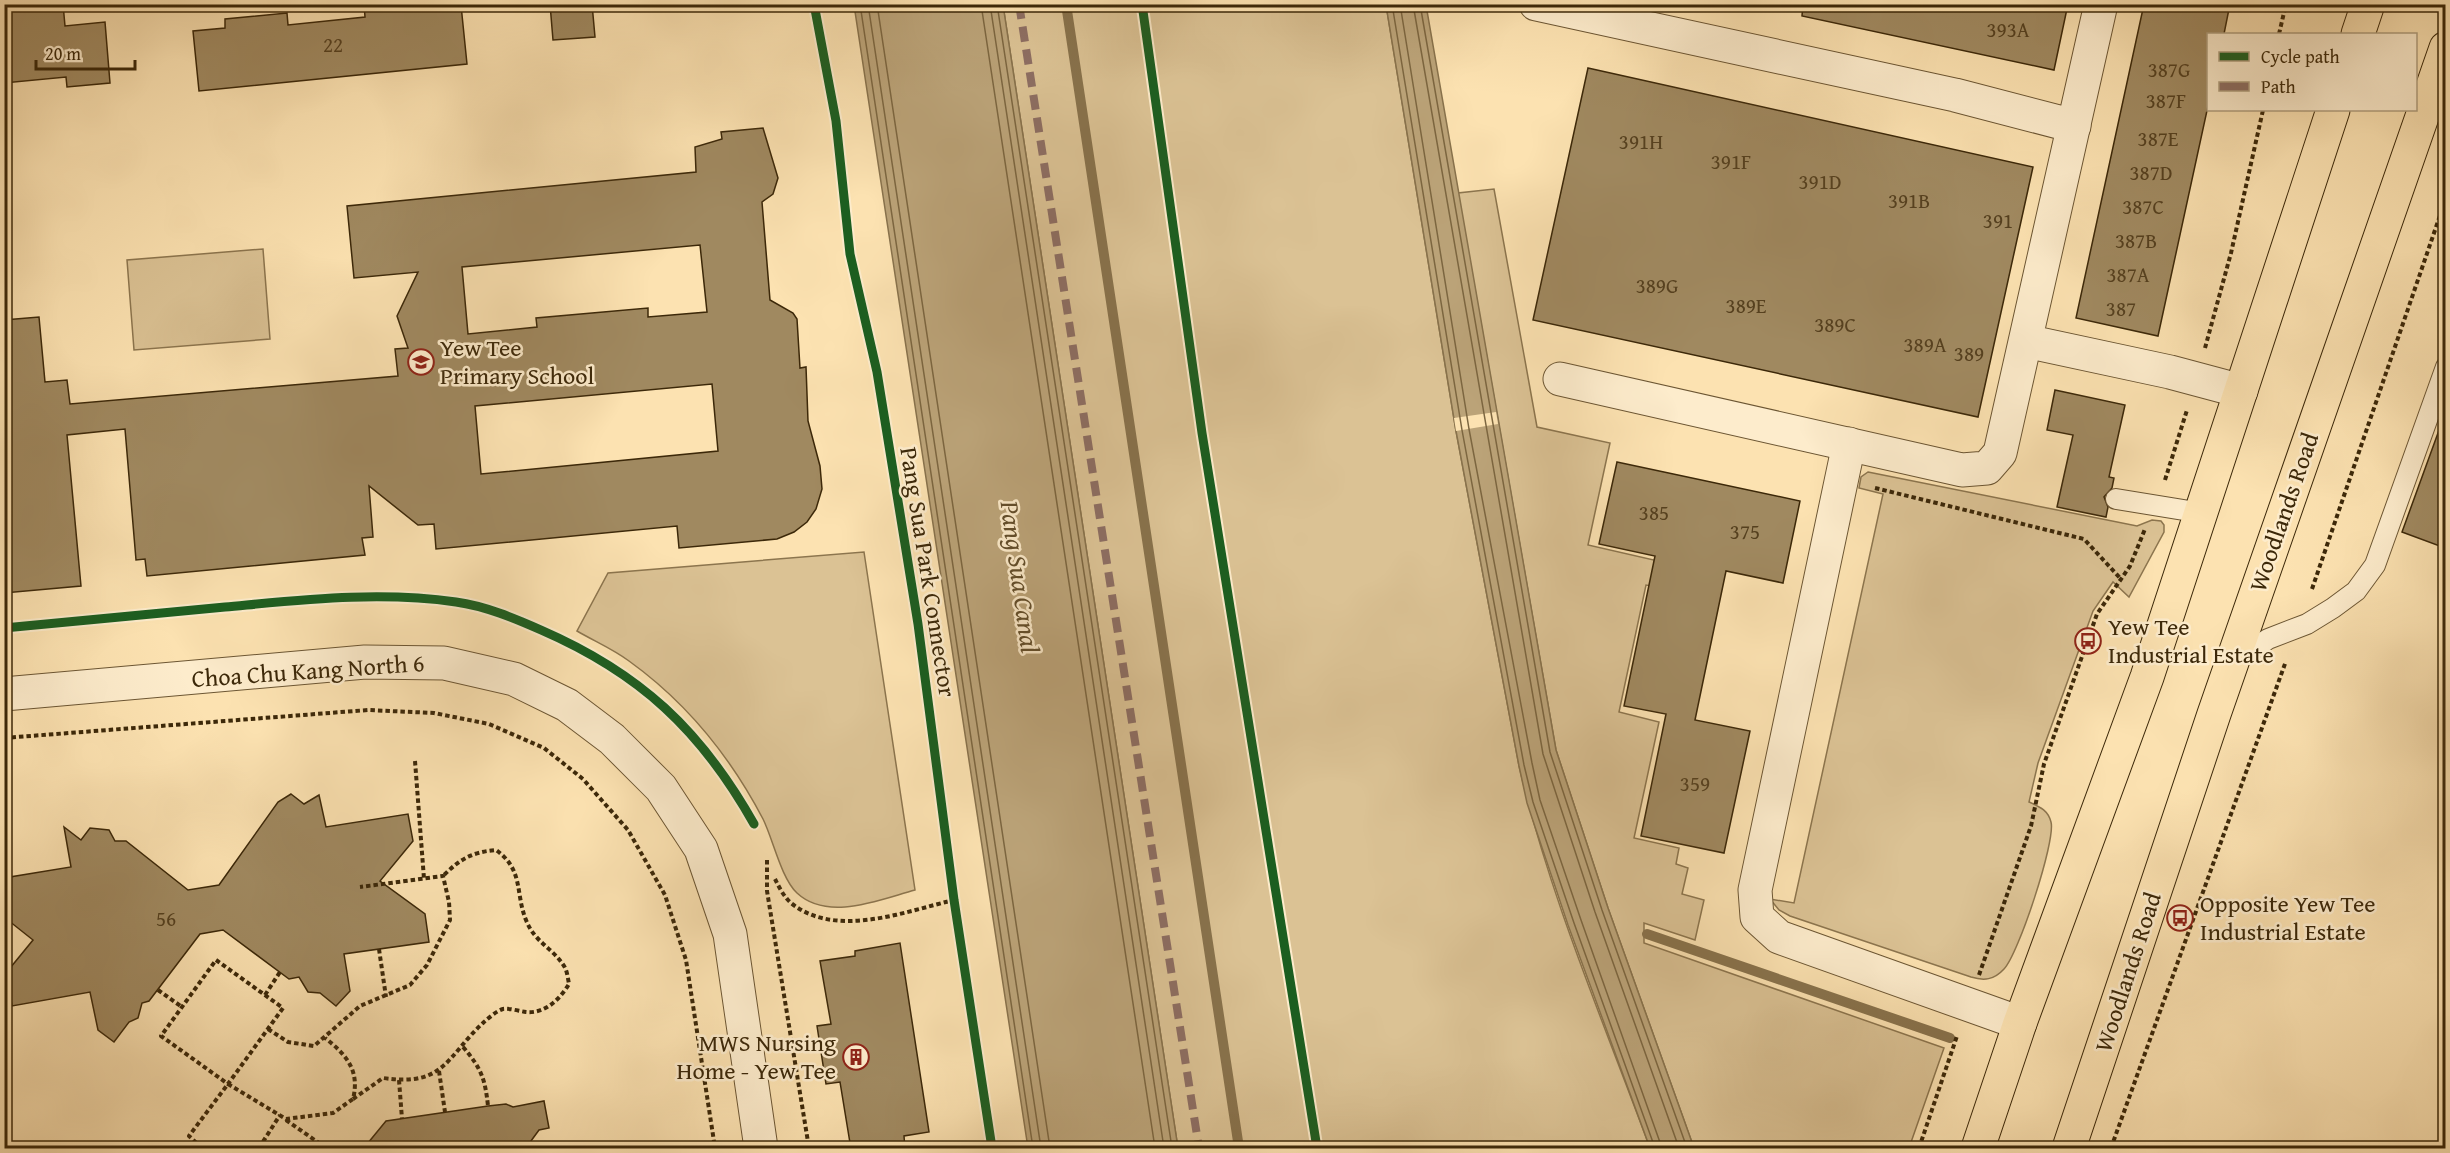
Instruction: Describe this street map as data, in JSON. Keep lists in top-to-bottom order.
{
  "streets": {
    "main road": ["Woodlands Road"],
    "street": ["Choa Chu Kang North 6"],
    "cycle path": ["Pang Sua Park Connector"]
  },
  "water": ["Pang Sua Canal"],
  "places": {
    "school or university": ["Yew Tee Primary School"],
    "bus stop": ["Yew Tee Industrial Estate", "Opposite Yew Tee Industrial Estate"],
    "building": ["MWS Nursing Home - Yew Tee"]
  },
  "house_numbers": [
    "393A",
    "22",
    "387G",
    "387F",
    "387E",
    "391H",
    "391F",
    "387D",
    "391D",
    "391B",
    "387C",
    "391",
    "387B",
    "387A",
    "389G",
    "389E",
    "387",
    "389C",
    "389A",
    "389",
    "385",
    "375",
    "359",
    "56"
  ],
  "legend": ["Cycle path", "Path"],
  "scale_bar": "20 m"
}
